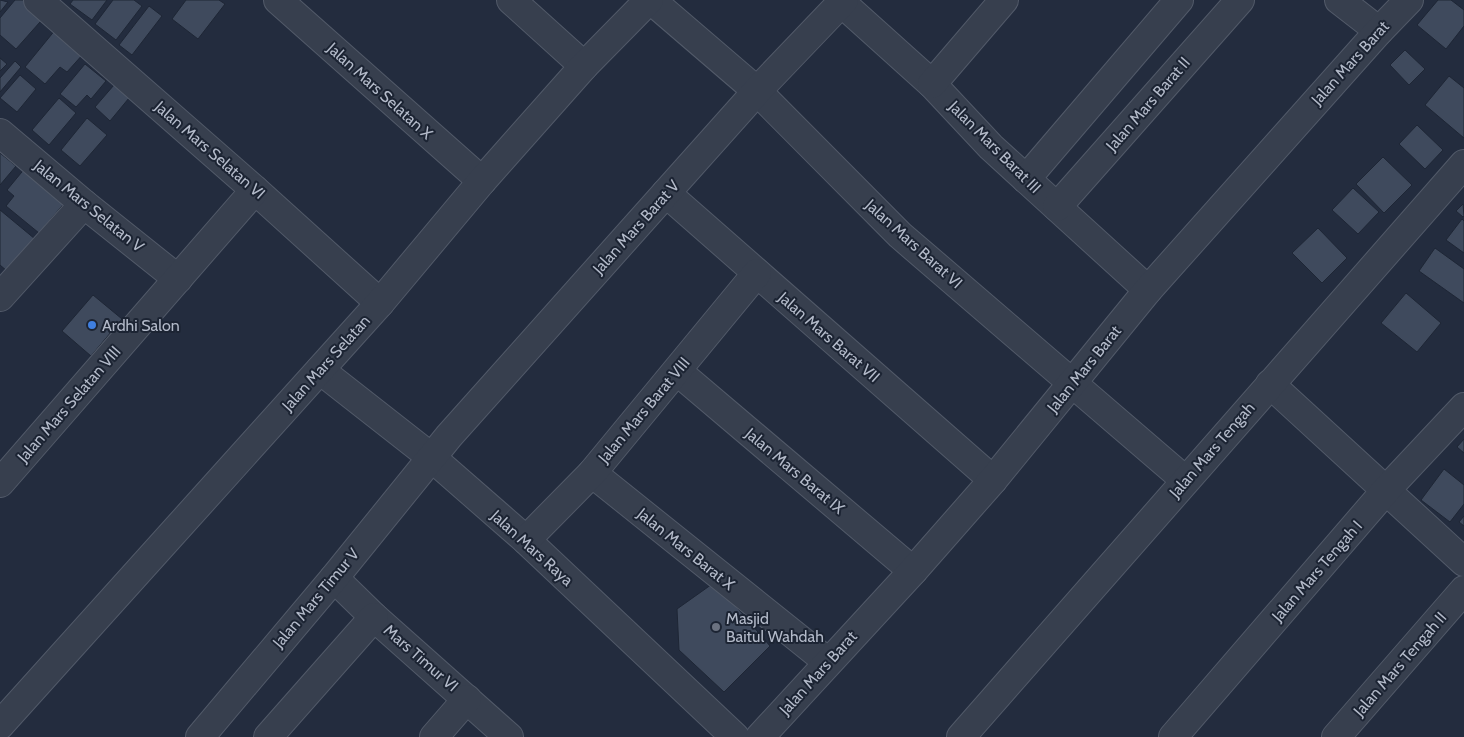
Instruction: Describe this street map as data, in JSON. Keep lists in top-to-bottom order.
{
  "streets": {
    "street": [
      "Jalan Mars Barat",
      "Jalan Mars Selatan X",
      "Jalan Mars Barat II",
      "Jalan Mars Barat III",
      "Jalan Mars Selatan VI",
      "Jalan Mars Selatan V",
      "Jalan Mars Barat V",
      "Jalan Mars Barat VI",
      "Jalan Mars Barat VII",
      "Jalan Mars Selatan",
      "Jalan Mars Selatan VIII",
      "Jalan Mars Barat VIII",
      "Jalan Mars Tengah",
      "Jalan Mars Barat IX",
      "Jalan Mars Raya",
      "Jalan Mars Barat X",
      "Jalan Mars Tengah I",
      "Jalan Mars Timur V",
      "Mars Timur VI",
      "Jalan Mars Tengah II"
    ]
  },
  "crossings": [
    ["Jalan Mars Barat", "Jalan Mars Barat III"],
    ["Jalan Mars Barat", "Jalan Mars Barat VI"],
    ["Jalan Mars Barat", "Jalan Mars Barat VII"],
    ["Jalan Mars Barat", "Jalan Mars Barat IX"],
    ["Jalan Mars Barat", "Jalan Mars Barat X"],
    ["Jalan Mars Selatan X", "Jalan Mars Selatan"],
    ["Jalan Mars Barat II", "Jalan Mars Barat III"],
    ["Jalan Mars Barat III", "Jalan Mars Barat V"],
    ["Jalan Mars Selatan VI", "Jalan Mars Selatan"],
    ["Jalan Mars Selatan VI", "Jalan Mars Selatan VIII"],
    ["Jalan Mars Selatan V", "Jalan Mars Selatan VIII"],
    ["Jalan Mars Barat V", "Jalan Mars Barat VI"],
    ["Jalan Mars Barat V", "Jalan Mars Barat VII"],
    ["Jalan Mars Barat V", "Jalan Mars Raya"],
    ["Jalan Mars Barat V", "Jalan Mars Timur V"],
    ["Jalan Mars Barat VI", "Jalan Mars Selatan"],
    ["Jalan Mars Barat VI", "Jalan Mars Tengah"],
    ["Jalan Mars Barat VII", "Jalan Mars Barat VIII"],
    ["Jalan Mars Selatan", "Jalan Mars Raya"],
    ["Jalan Mars Barat VIII", "Jalan Mars Barat IX"],
    ["Jalan Mars Barat VIII", "Jalan Mars Raya"],
    ["Jalan Mars Barat VIII", "Jalan Mars Barat X"],
    ["Jalan Mars Raya", "Jalan Mars Timur V"],
    ["Jalan Mars Timur V", "Mars Timur VI"]
  ],
  "places": ["Ardhi Salon", "Masjid Baitul Wahdah"]
}
